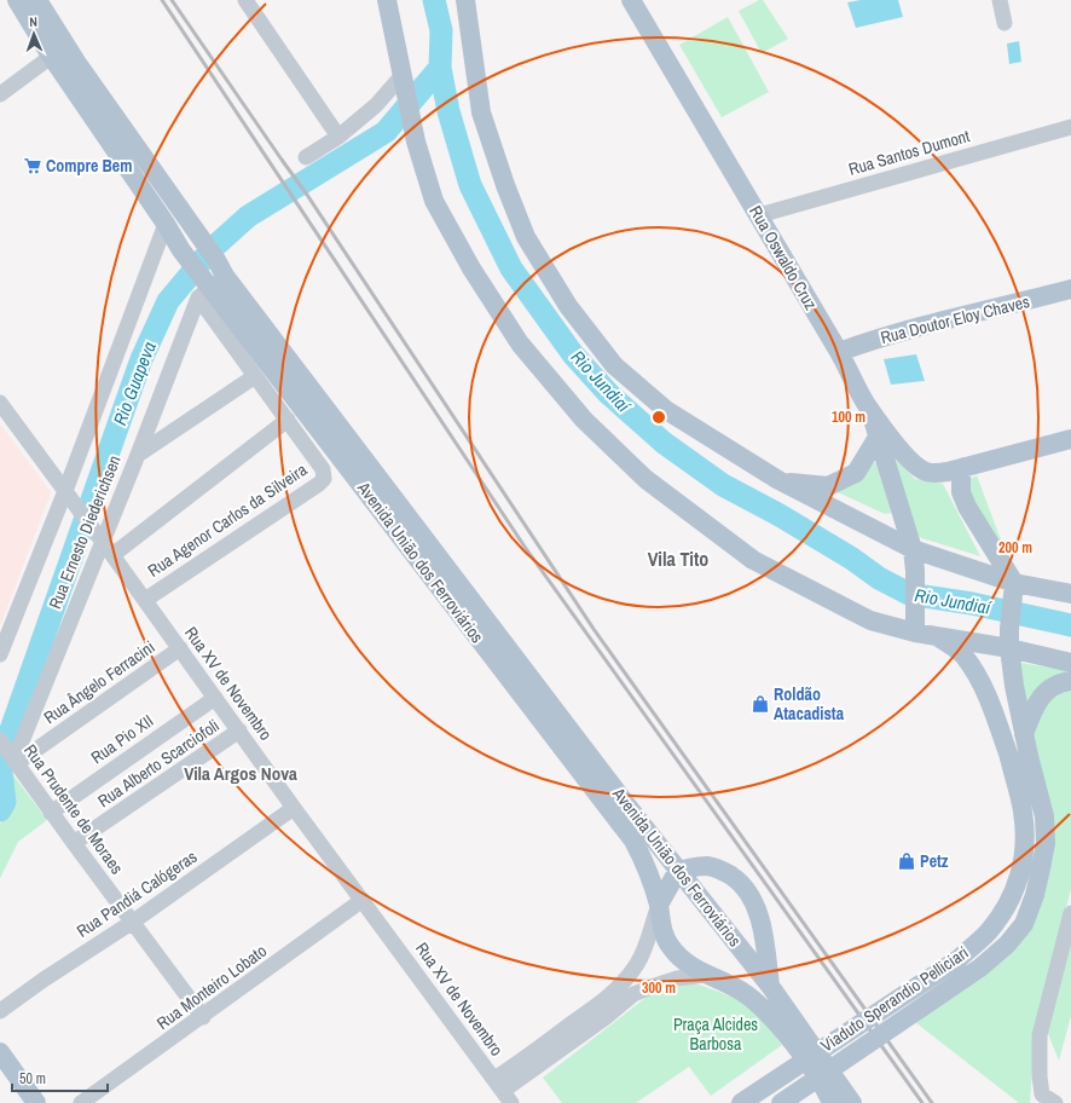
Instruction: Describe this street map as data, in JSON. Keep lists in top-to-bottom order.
{
  "streets": {
    "main road": [
      "Rua Oswaldo Cruz",
      "Rua Doutor Eloy Chaves",
      "Avenida União dos Ferroviários",
      "Viaduto Sperandio Pelliciari"
    ],
    "street": [
      "Rua Santos Dumont",
      "Rua Agenor Carlos da Silveira",
      "Rua Ernesto Diederichsen",
      "Rua Ângelo Ferracini",
      "Rua XV de Novembro",
      "Rua Pio XII",
      "Rua Alberto Scarciofoli",
      "Rua Prudente de Moraes",
      "Rua Pandiá Calógeras",
      "Rua Monteiro Lobato"
    ]
  },
  "crossings": [
    ["Rua Santos Dumont", "Rua Oswaldo Cruz"],
    ["Rua Oswaldo Cruz", "Rua Doutor Eloy Chaves"],
    ["Rua Agenor Carlos da Silveira", "Rua XV de Novembro"],
    ["Rua Ernesto Diederichsen", "Avenida União dos Ferroviários"],
    ["Rua Ernesto Diederichsen", "Rua Ângelo Ferracini"],
    ["Rua Ernesto Diederichsen", "Rua XV de Novembro"],
    ["Rua Ernesto Diederichsen", "Rua Prudente de Moraes"],
    ["Rua Ângelo Ferracini", "Rua XV de Novembro"],
    ["Rua Ângelo Ferracini", "Rua Prudente de Moraes"],
    ["Rua XV de Novembro", "Rua Pio XII"],
    ["Rua XV de Novembro", "Rua Alberto Scarciofoli"],
    ["Rua XV de Novembro", "Rua Pandiá Calógeras"],
    ["Rua XV de Novembro", "Rua Monteiro Lobato"],
    ["Rua Pio XII", "Rua Prudente de Moraes"],
    ["Rua Alberto Scarciofoli", "Rua Prudente de Moraes"],
    ["Rua Prudente de Moraes", "Rua Pandiá Calógeras"],
    ["Rua Prudente de Moraes", "Rua Monteiro Lobato"]
  ],
  "districts": ["Vila Tito", "Vila Argos Nova"],
  "water": ["Rio Jundiaí", "Rio Guapeva"],
  "parks": ["Praça Alcides Barbosa"],
  "places": {
    "supermarket": ["Compre Bem"],
    "shop": ["Roldão Atacadista", "Petz"]
  },
  "scale_bar": "50 m",
  "north": "top",
  "rings": ["100 m", "200 m", "300 m"]
}
